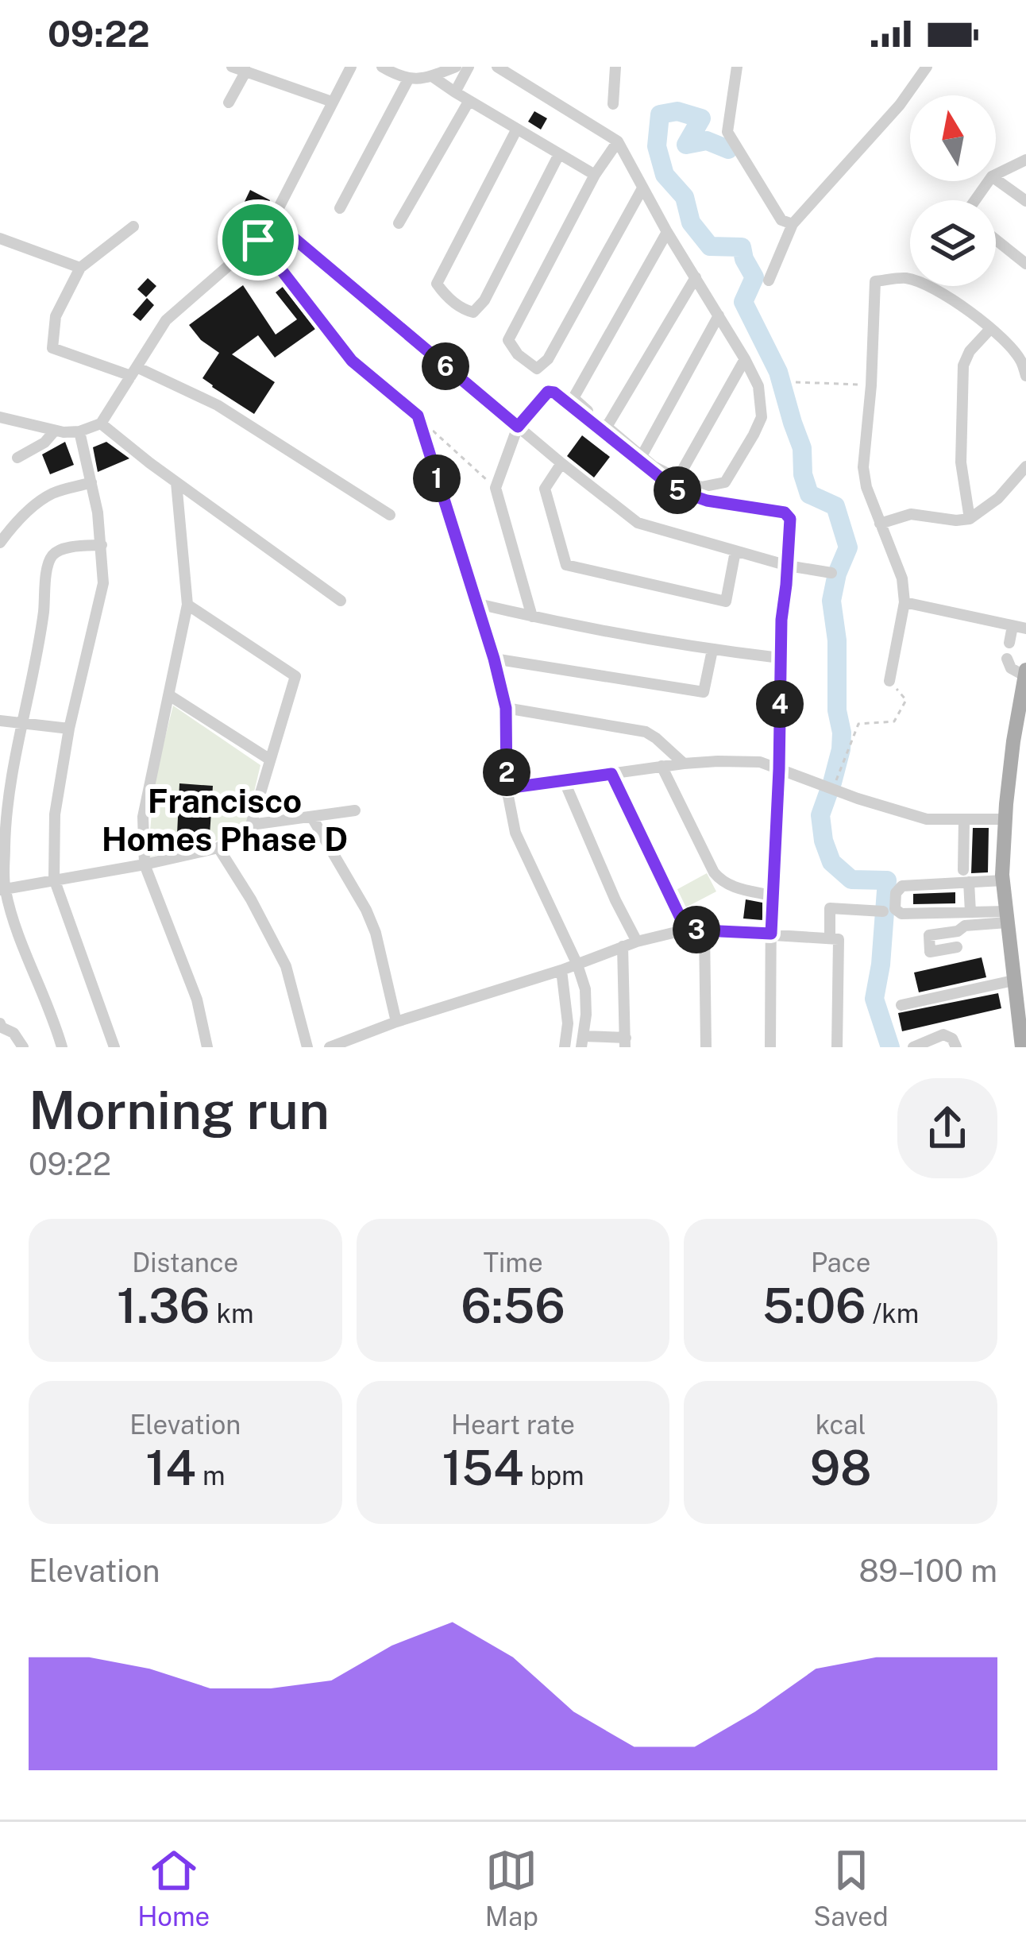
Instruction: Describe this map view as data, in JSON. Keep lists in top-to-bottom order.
{
  "districts": ["Francisco Homes Phase D"],
  "north": "top",
  "page": {
    "status": "09:22",
    "pins": [
      "6",
      "1",
      "5",
      "4",
      "2",
      "3"
    ],
    "heading": ["Morning run", "09:22"],
    "stats": [
      ["Distance", "1.36 km"],
      ["Time", "6:56"],
      ["Pace", "5:06 /km"],
      ["Elevation", "14 m"],
      ["Heart rate", "154 bpm"],
      ["kcal", "98"]
    ],
    "chart": ["Elevation", "89–100 m"],
    "tabs": ["Home", "Map", "Saved"]
  }
}
